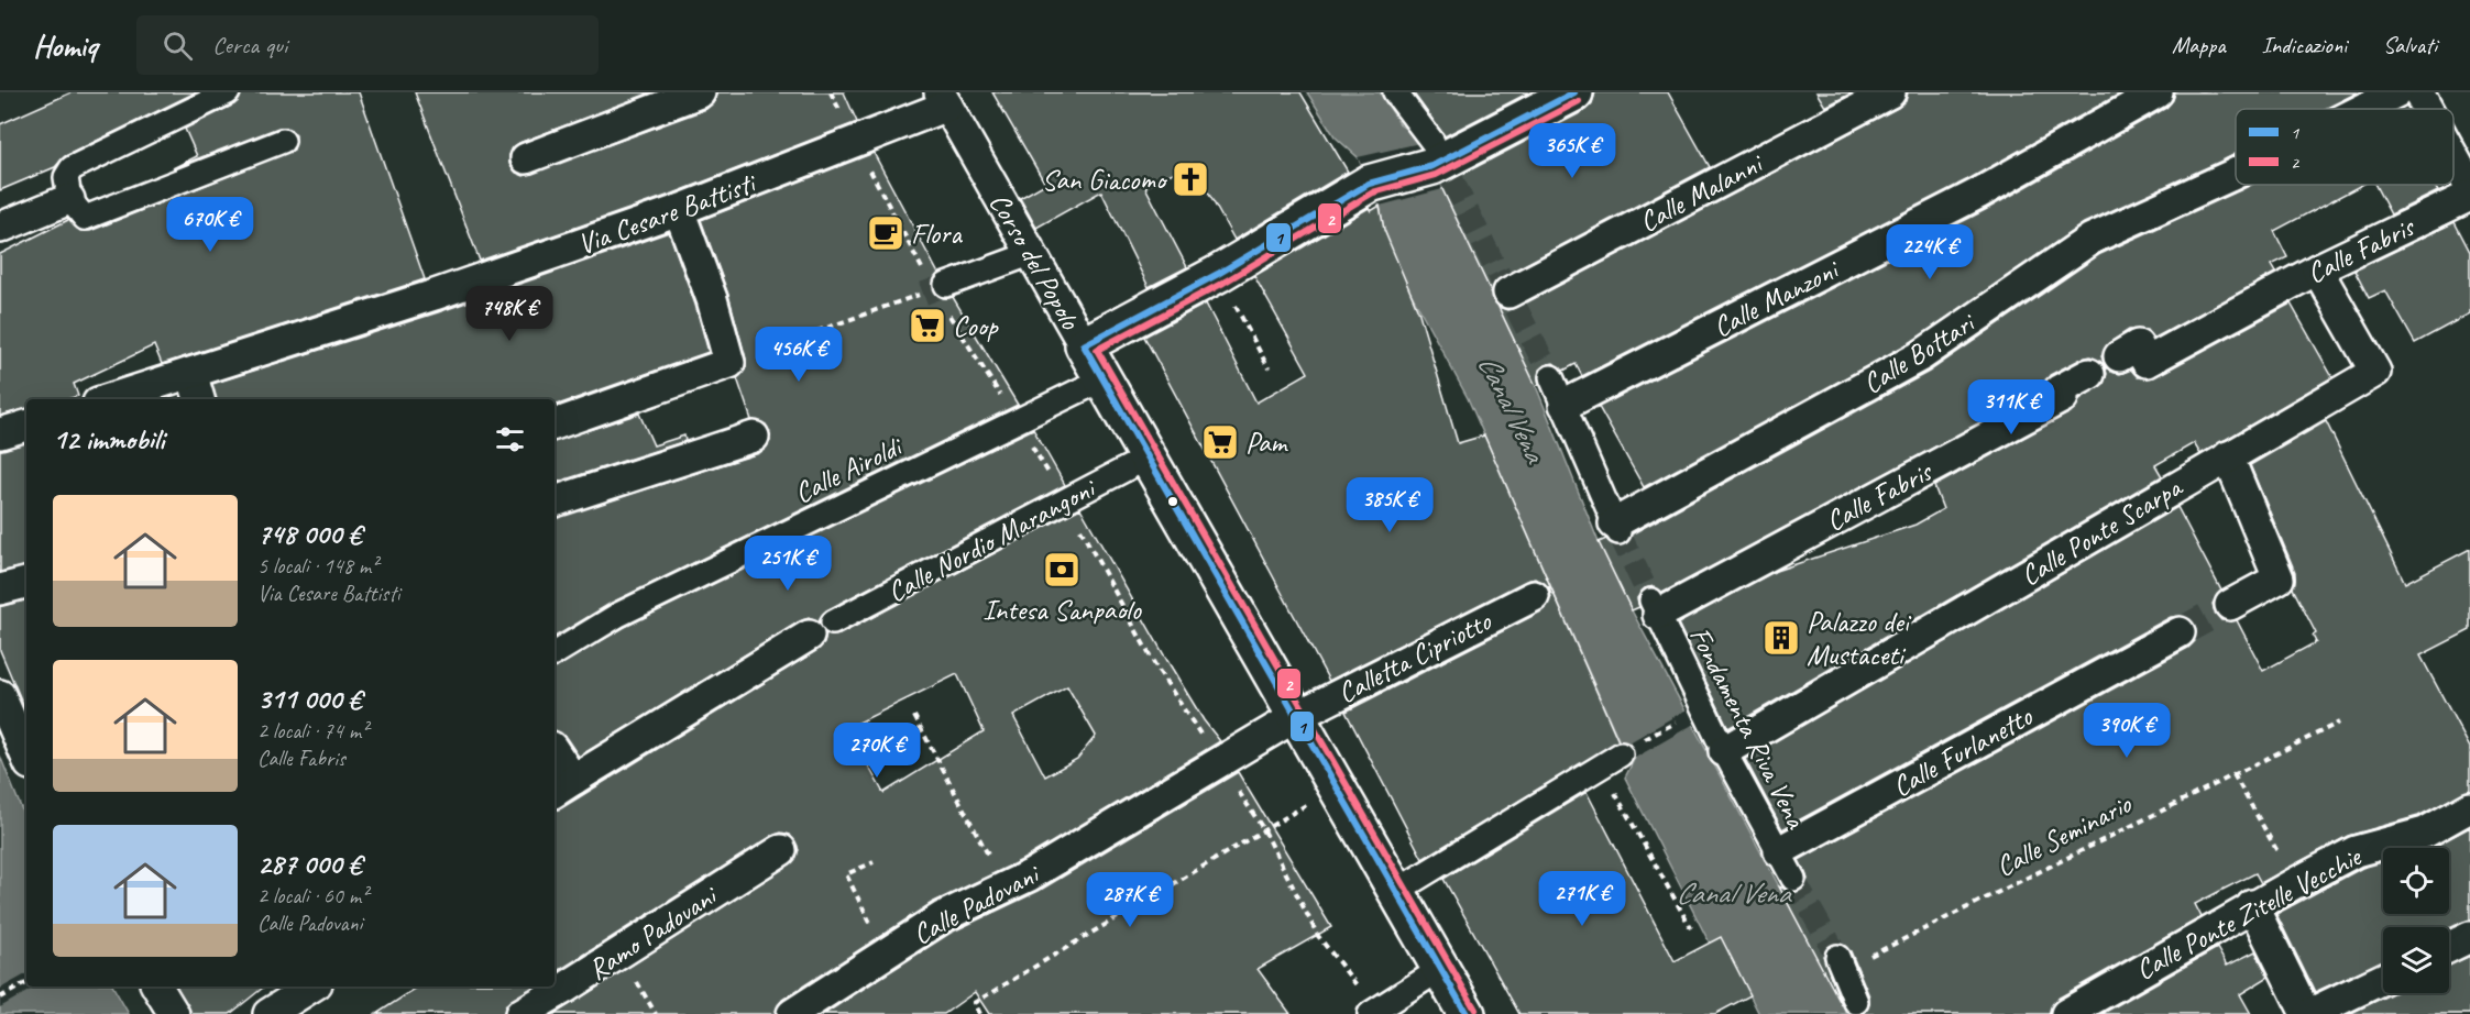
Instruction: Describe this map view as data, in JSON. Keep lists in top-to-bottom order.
{
  "streets": {
    "street": [
      "Calle Malanni",
      "Via Cesare Battisti",
      "Calle Fabris",
      "Corso del Popolo",
      "Calle Manzoni",
      "Calle Bottari",
      "Calle Airoldi",
      "Calle Ponte Scarpa",
      "Calle Nordio Marangoni",
      "Calletta Cipriotto",
      "Fondamenta Riva Vena",
      "Calle Furlanetto",
      "Calle Padovani",
      "Calle Ponte Zitelle Vecchie",
      "Ramo Padovani"
    ],
    "path": ["Calle Seminario"]
  },
  "crossings": [
    ["Via Cesare Battisti", "Corso del Popolo"],
    ["Calle Fabris", "Calle Ponte Scarpa"],
    ["Calle Fabris", "Fondamenta Riva Vena"],
    ["Corso del Popolo", "Calle Airoldi"],
    ["Corso del Popolo", "Calle Nordio Marangoni"],
    ["Corso del Popolo", "Calletta Cipriotto"],
    ["Corso del Popolo", "Calle Padovani"],
    ["Calle Ponte Scarpa", "Fondamenta Riva Vena"],
    ["Calletta Cipriotto", "Calle Padovani"],
    ["Fondamenta Riva Vena", "Calle Furlanetto"]
  ],
  "water": ["Canal Vena"],
  "places": {
    "church": ["San Giacomo"],
    "cafe": ["Flora"],
    "supermarket": ["Coop", "Pam"],
    "bank": ["Intesa Sanpaolo"],
    "building": ["Palazzo dei Mustaceti"]
  },
  "lines": ["transit line 1", "transit line 2"],
  "legend": ["1", "2"],
  "page": {
    "header": "Homiq",
    "search": "Cerca qui",
    "nav": ["Mappa", "Indicazioni", "Salvati"],
    "price": [
      "365K €",
      "670K €",
      "224K €",
      "748K €",
      "456K €",
      "311K €",
      "385K €",
      "251K €",
      "390K €",
      "270K €",
      "271K €",
      "287K €"
    ],
    "heading": "12 immobili",
    "list": [
      {
        "name": "748 000 €",
        "note": "5 locali · 148 m² · Via Cesare Battisti"
      },
      {
        "name": "311 000 €",
        "note": "2 locali · 74 m² · Calle Fabris"
      },
      {
        "name": "287 000 €",
        "note": "2 locali · 60 m² · Calle Padovani"
      }
    ]
  }
}
